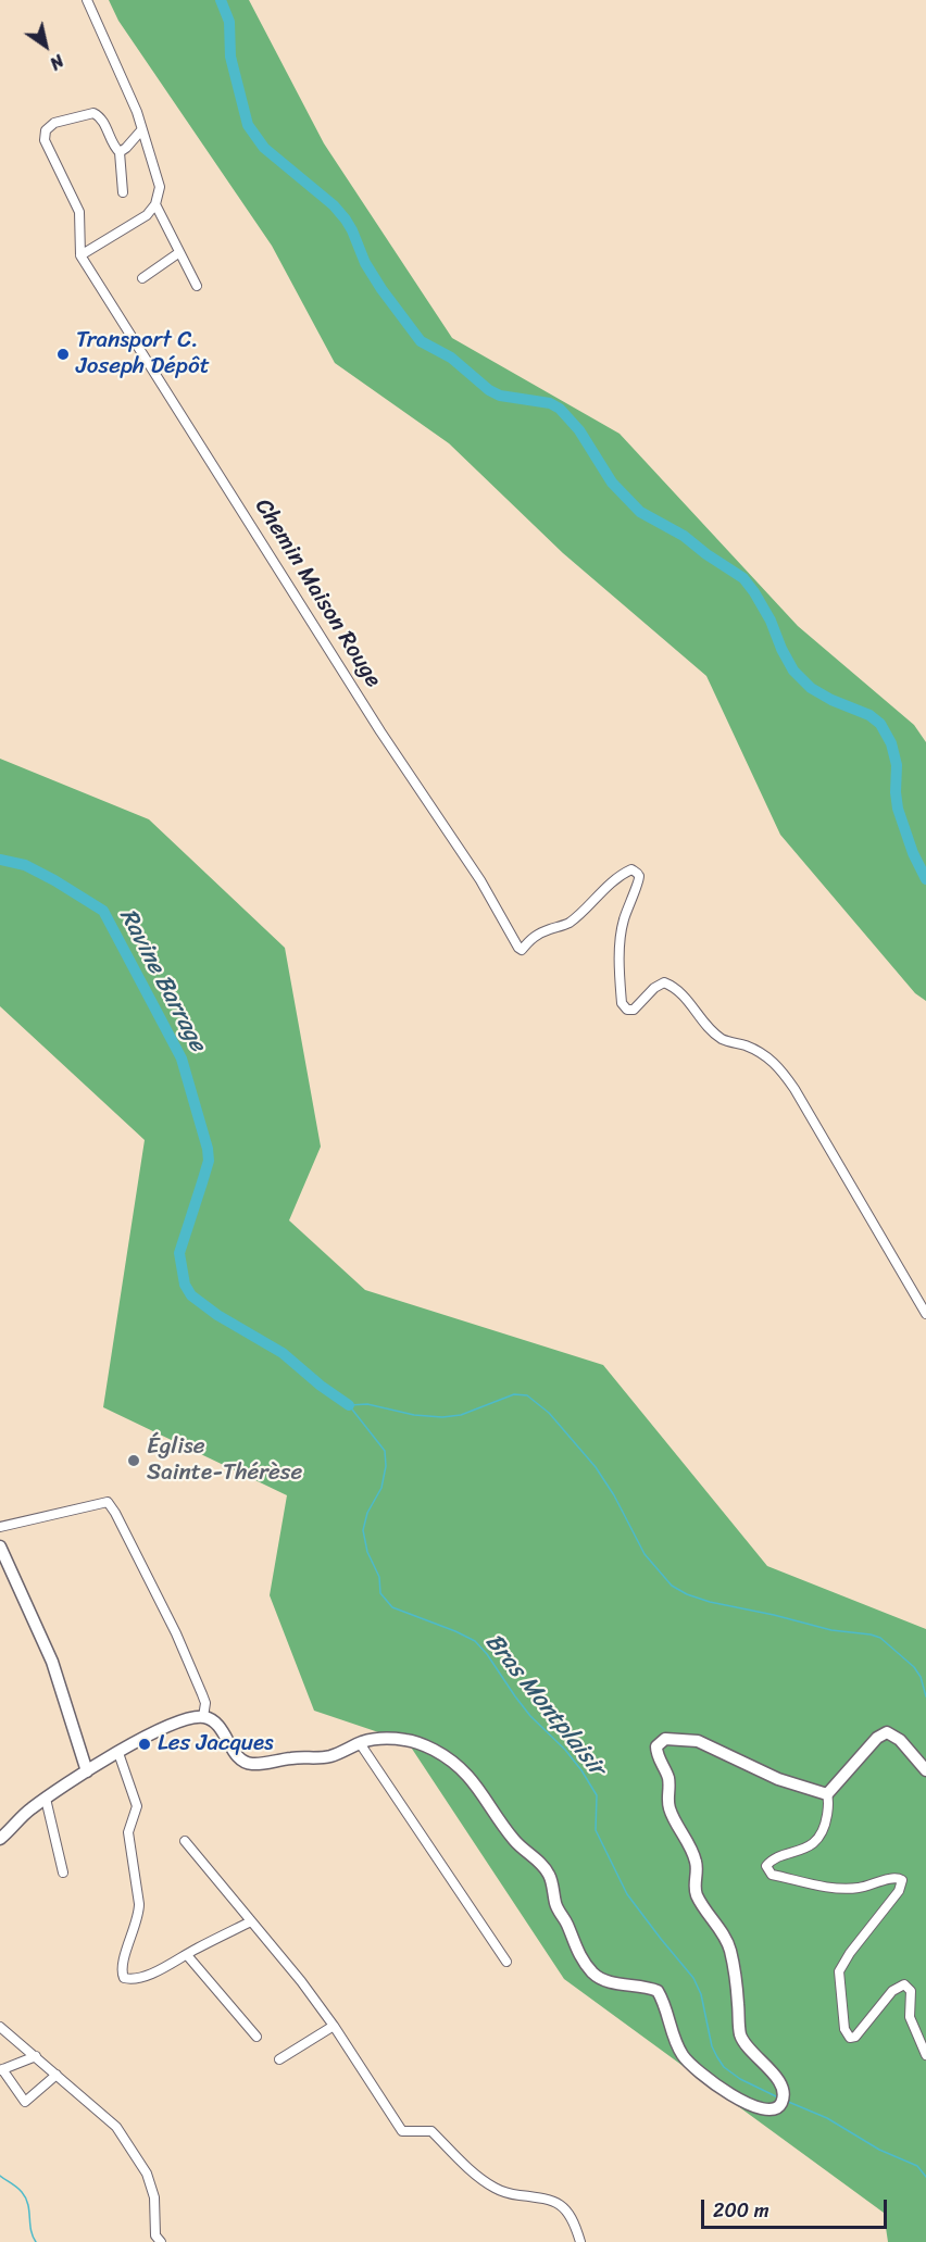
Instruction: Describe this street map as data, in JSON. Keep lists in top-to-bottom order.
{
  "streets": {
    "street": ["Chemin Maison Rouge"]
  },
  "water": ["Ravine Barrage", "Bras Montplaisir"],
  "places": ["Transport C. Joseph Dépôt", "Église Sainte-Thérèse", "Les Jacques"],
  "scale_bar": "200 m",
  "north": "bottom right"
}
